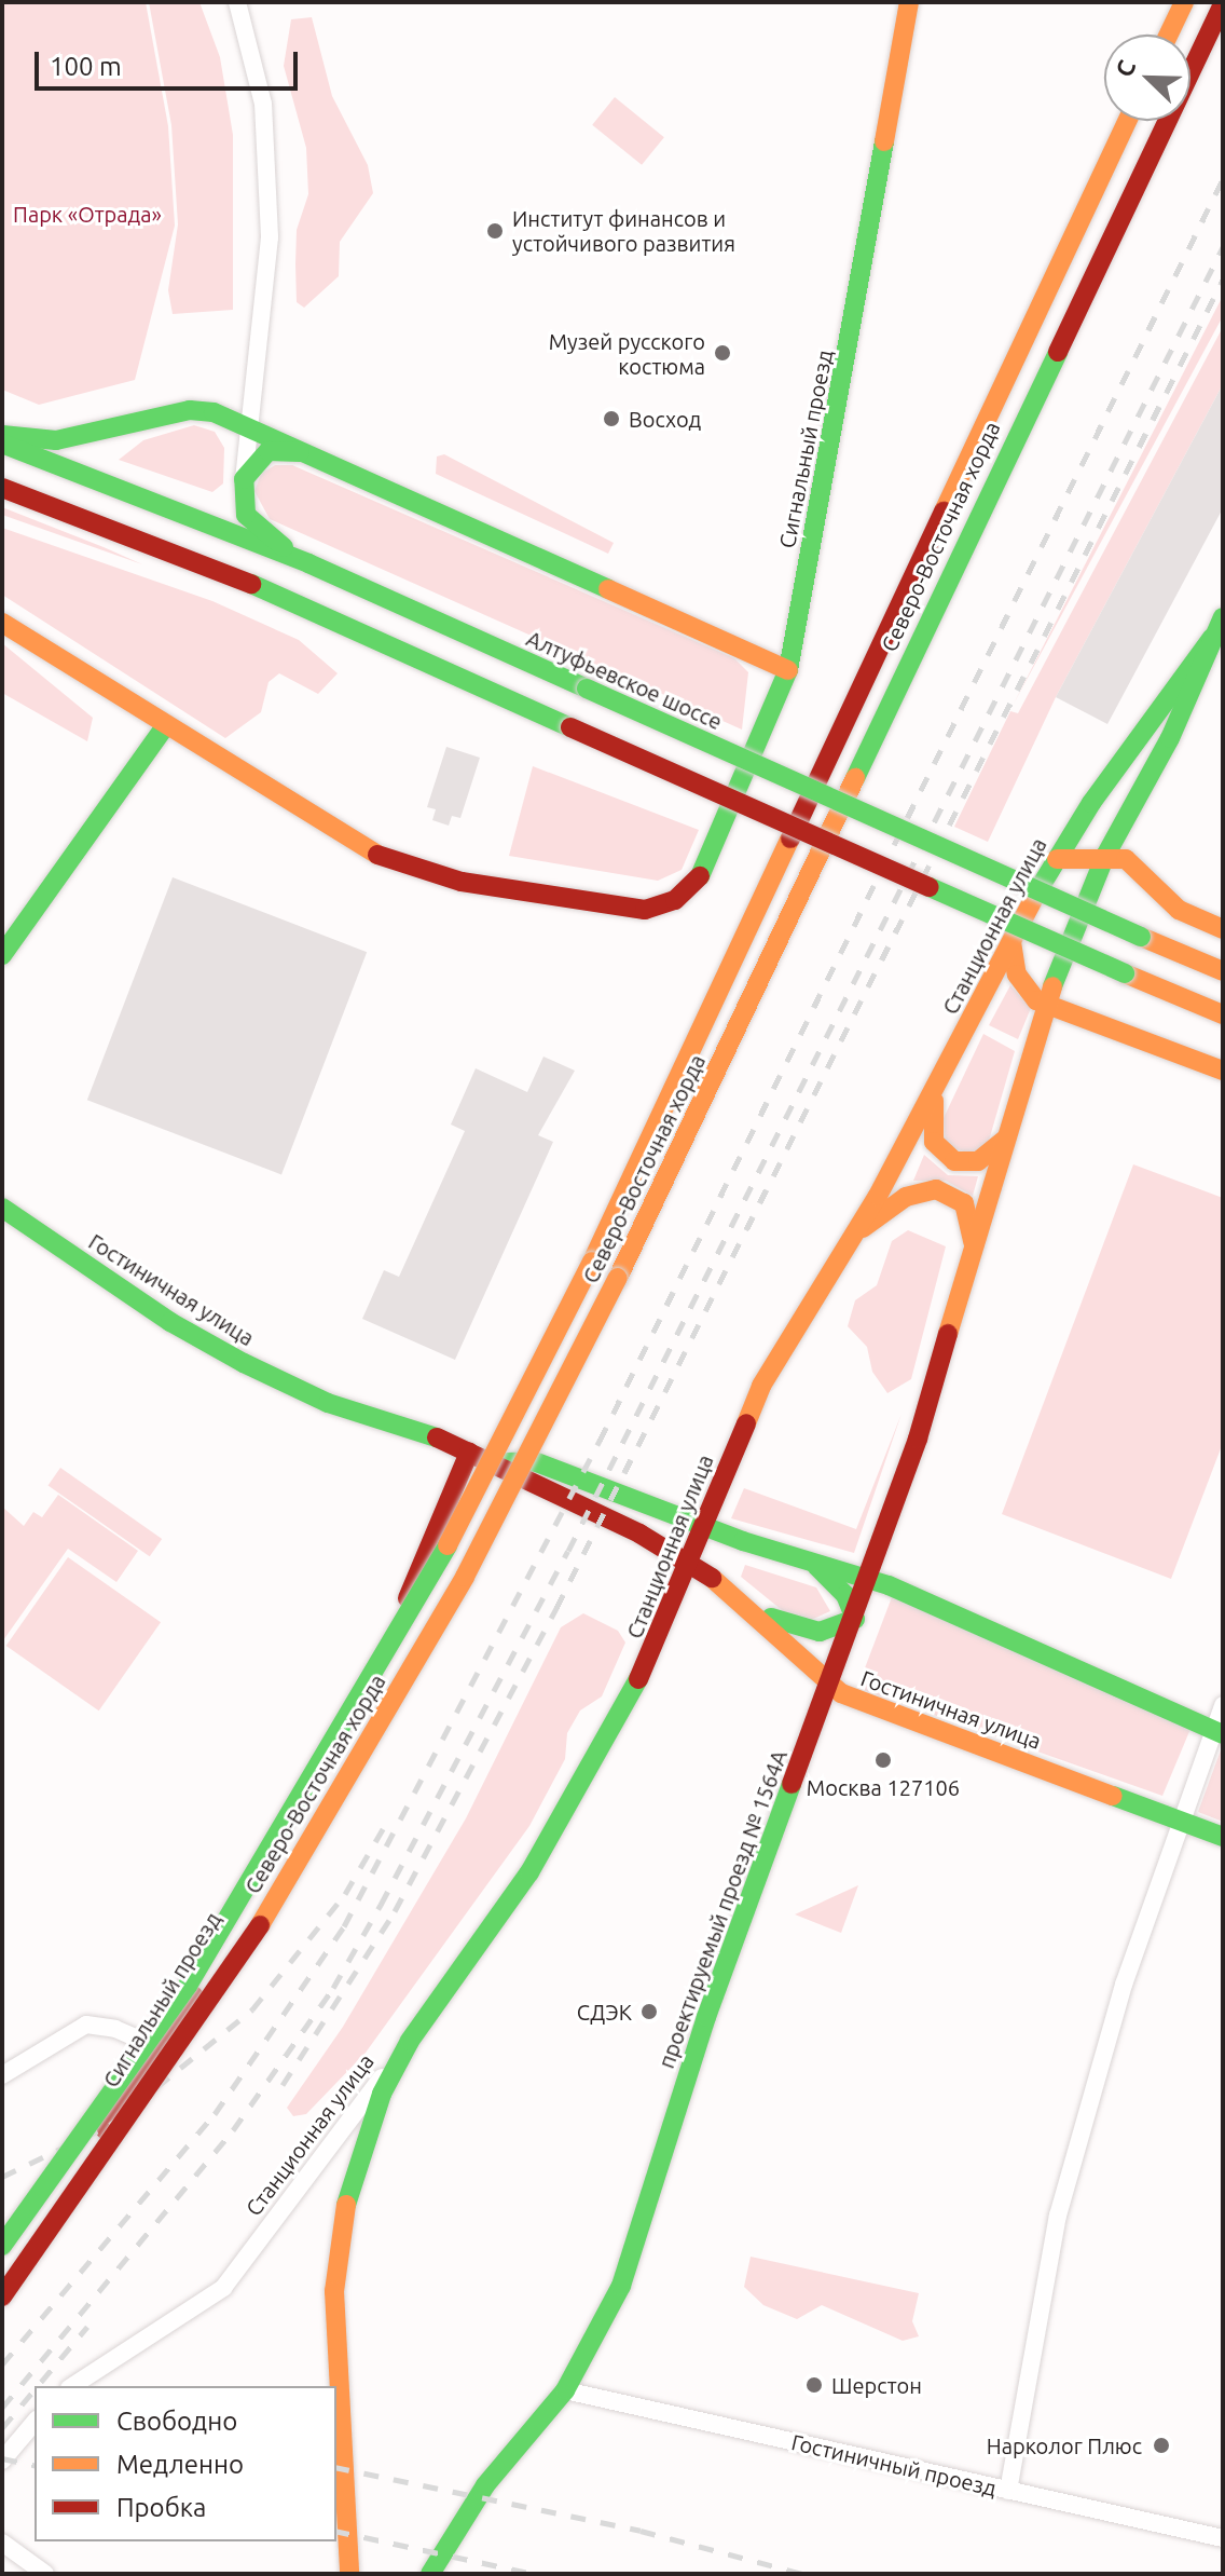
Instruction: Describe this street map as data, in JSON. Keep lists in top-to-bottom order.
{
  "streets": {
    "main road": [
      "Сигнальный проезд",
      "Северо-Восточная хорда",
      "Алтуфьевское шоссе",
      "Станционная улица",
      "Гостиничная улица",
      "проектируемый проезд № 1564А"
    ],
    "street": ["Гостиничный проезд"]
  },
  "crossings": [
    ["Сигнальный проезд", "Гостиничная улица"],
    ["Станционная улица", "Гостиничная улица"],
    ["Станционная улица", "проектируемый проезд № 1564А"],
    ["Гостиничная улица", "проектируемый проезд № 1564А"],
    ["проектируемый проезд № 1564А", "Гостиничный проезд"]
  ],
  "parks": ["Парк «Отрада»"],
  "places": [
    "Институт финансов и устойчивого развития",
    "Музей русского костюма",
    "Восход",
    "Москва 127106",
    "СДЭК",
    "Шерстон",
    "Нарколог Плюс"
  ],
  "legend": ["Свободно", "Медленно", "Пробка"],
  "scale_bar": "100 m",
  "north": "top left"
}
